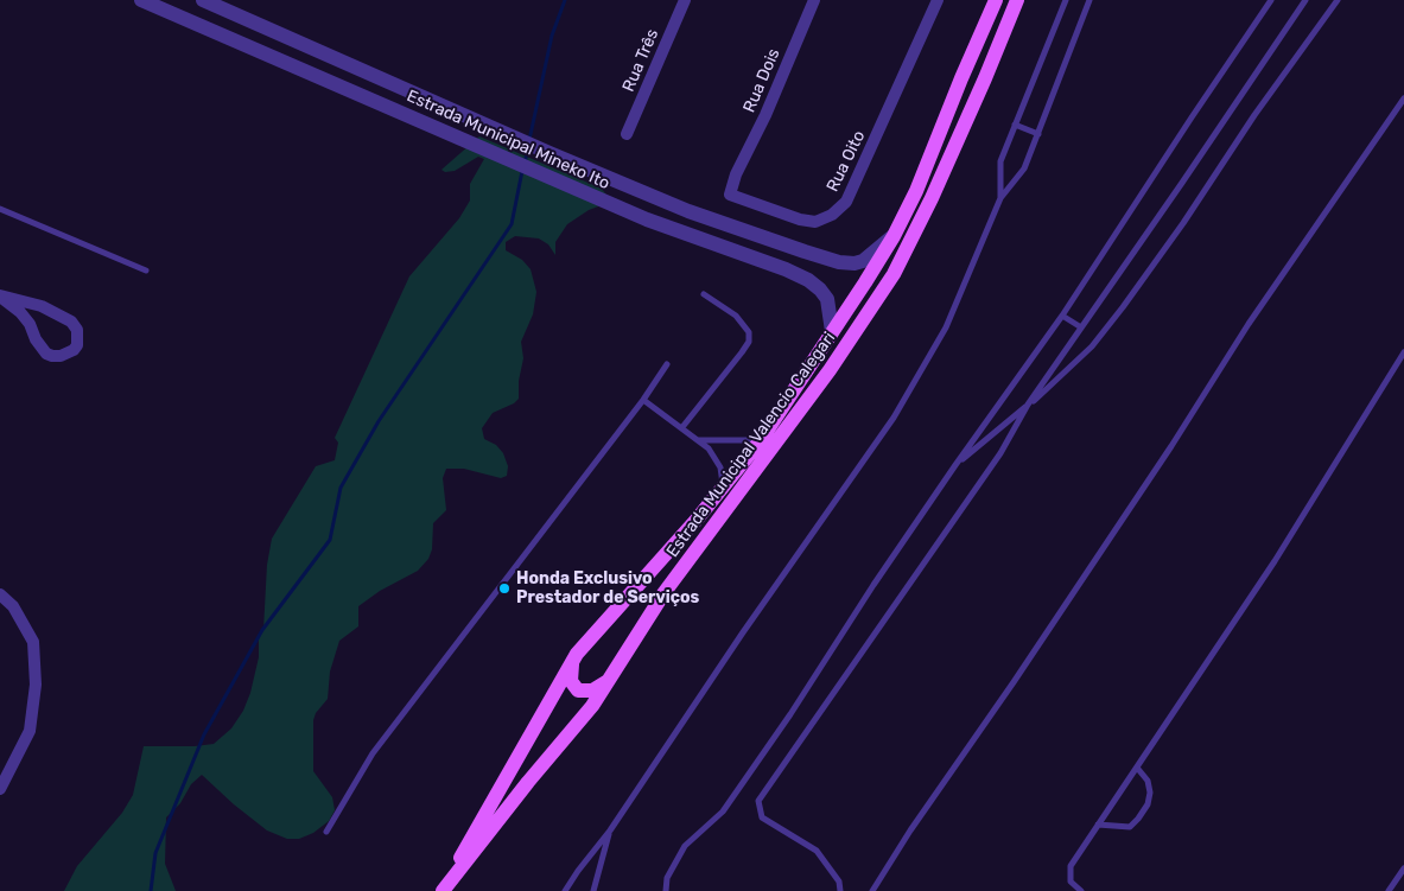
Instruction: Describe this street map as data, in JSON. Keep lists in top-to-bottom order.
{
  "streets": {
    "main road": ["Estrada Municipal Valencio Calegari"],
    "street": [
      "Rua Três",
      "Rua Dois",
      "Estrada Municipal Mineko Ito",
      "Rua Oito"
    ]
  },
  "crossings": [
    ["Rua Dois", "Rua Oito"],
    ["Estrada Municipal Mineko Ito", "Estrada Municipal Valencio Calegari"]
  ],
  "places": ["Honda Exclusivo Prestador de Serviços"]
}
